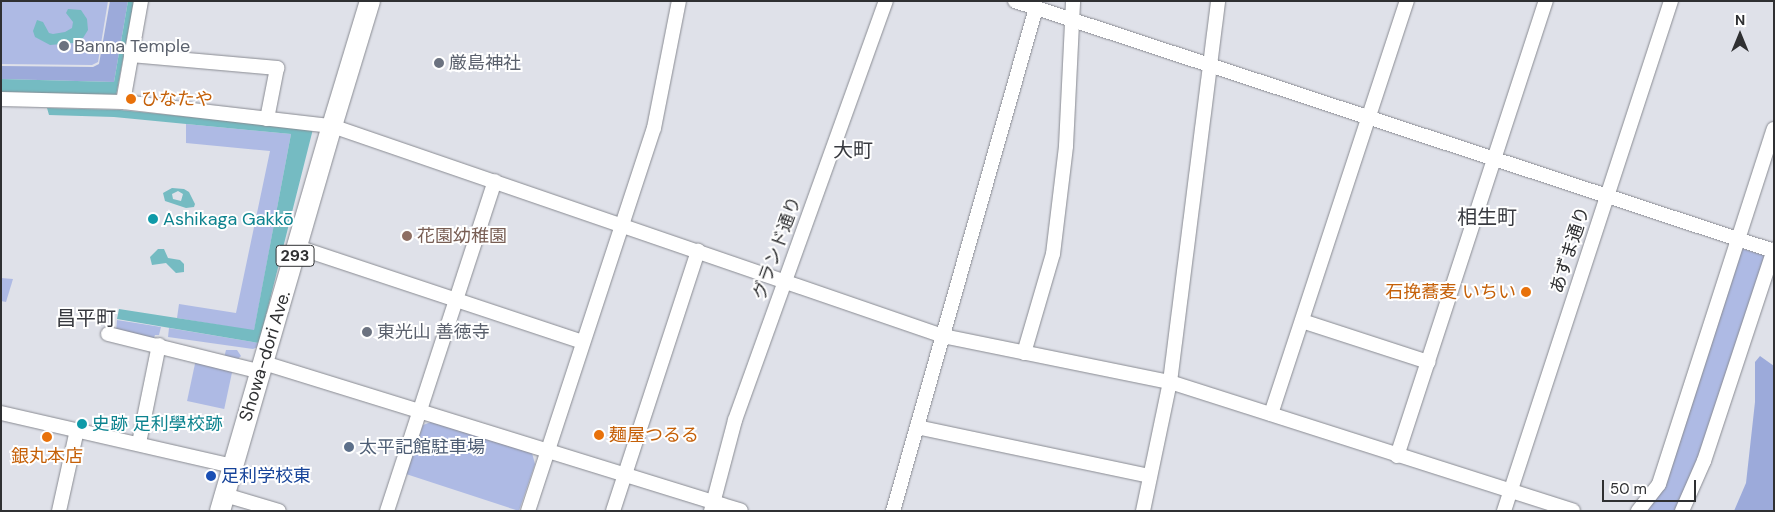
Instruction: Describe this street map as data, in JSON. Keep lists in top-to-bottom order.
{
  "streets": {
    "highway": ["293", "Showa-dori Ave."],
    "street": ["グランド通り", "あずま通り"]
  },
  "districts": ["大町", "相生町", "昌平町"],
  "places": [
    "Banna Temple",
    "厳島神社",
    "ひなたや",
    "Ashikaga Gakkō",
    "花園幼稚園",
    "石挽蕎麦 いちい",
    "東光山 善徳寺",
    "史跡 足利學校跡",
    "麺屋つるる",
    "銀丸本店",
    "太平記館駐車場",
    "足利学校東"
  ],
  "scale_bar": "50 m",
  "north": "top"
}
